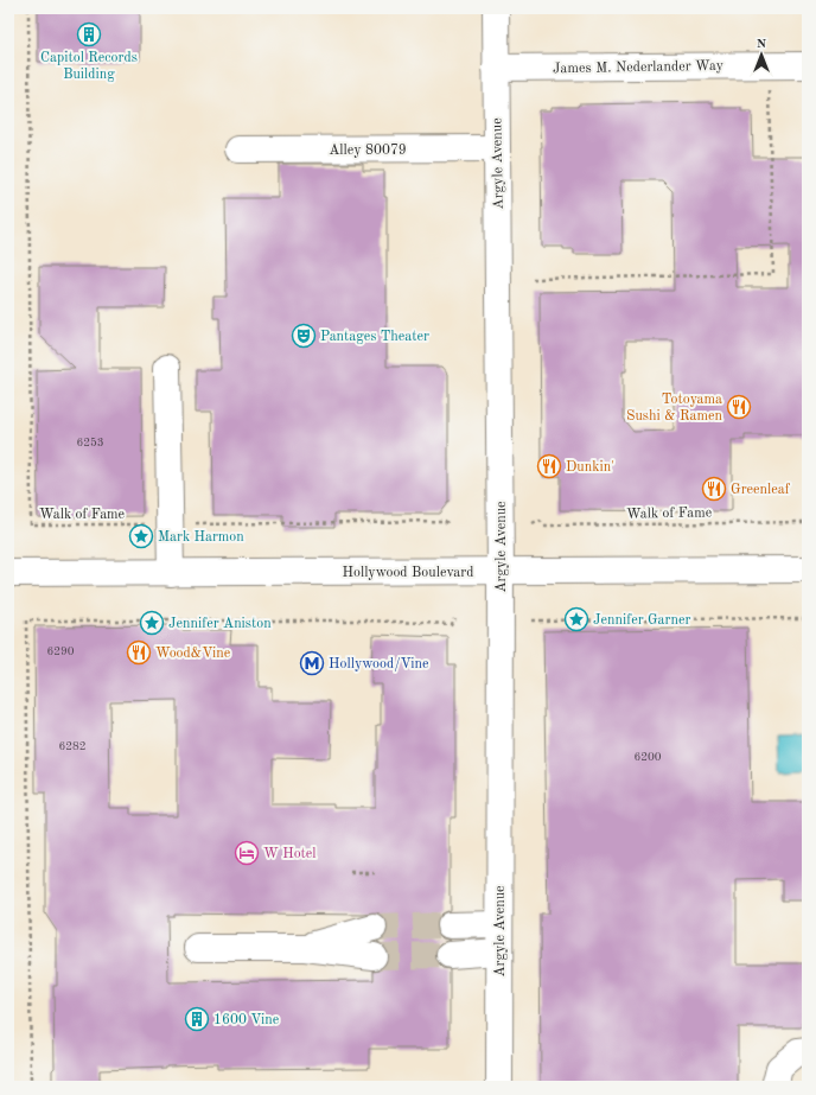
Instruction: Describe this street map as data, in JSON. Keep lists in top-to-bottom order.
{
  "streets": {
    "street": [
      "James M. Nederlander Way",
      "Alley 80079",
      "Argyle Avenue",
      "Hollywood Boulevard"
    ],
    "path": ["Walk of Fame"]
  },
  "crossings": [
    ["James M. Nederlander Way", "Argyle Avenue"],
    ["Alley 80079", "Argyle Avenue"],
    ["Argyle Avenue", "Hollywood Boulevard"]
  ],
  "places": {
    "building": ["Capitol Records Building", "1600 Vine"],
    "theatre": ["Pantages Theater"],
    "restaurant": [
      "Totoyama Sushi & Ramen",
      "Dunkin'",
      "Greenleaf",
      "Wood&Vine"
    ],
    "place": ["Mark Harmon", "Jennifer Garner", "Jennifer Aniston"],
    "metro station": ["Hollywood/Vine"],
    "hotel": ["W Hotel"]
  },
  "house_numbers": [
    "6253",
    "6290",
    "6282",
    "6200"
  ],
  "north": "top"
}
